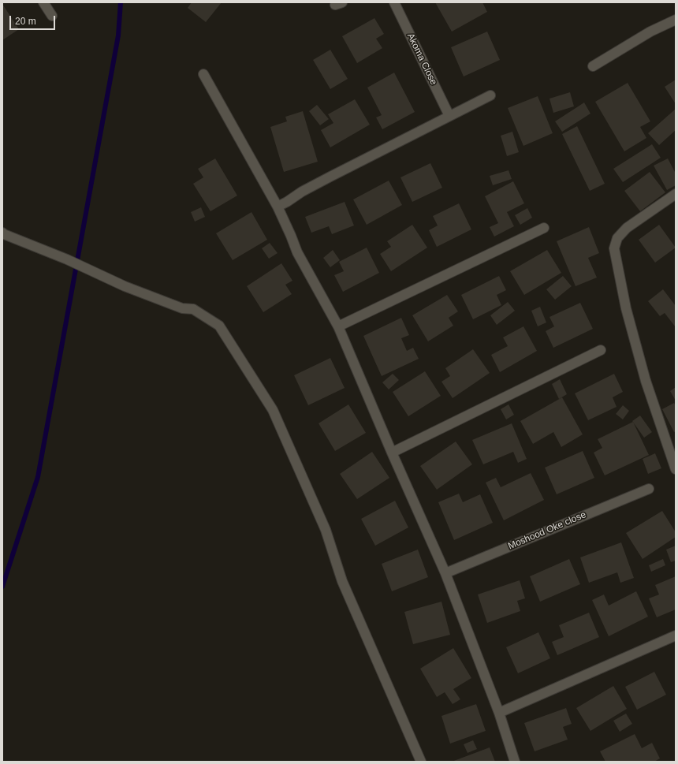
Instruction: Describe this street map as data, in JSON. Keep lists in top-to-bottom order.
{
  "streets": {
    "street": ["Akoma Close", "Moshood Oke close"]
  },
  "scale_bar": "20 m"
}
